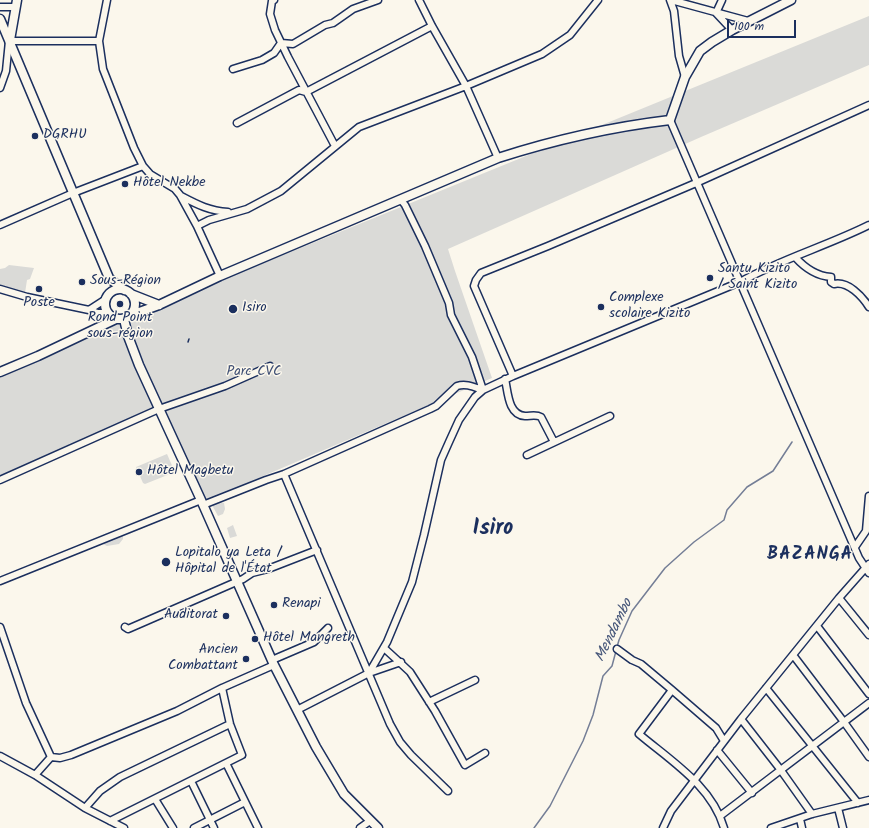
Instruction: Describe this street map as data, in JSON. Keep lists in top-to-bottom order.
{
  "districts": ["Isiro", "BAZANGA"],
  "water": ["Mendambo"],
  "parks": ["Parc CVC"],
  "places": [
    "DGRHU",
    "Hôtel Nekbe",
    "Santu Kizito / Saint Kizito",
    "Sous-Région",
    "Poste",
    "Rond Point sous-région",
    "Complexe scolaire Kizito",
    "Isiro",
    "Hôtel Magbetu",
    "Lopitalo ya Leta / Hôpital de l'État",
    "Renapi",
    "Auditorat",
    "Hôtel Mangreth",
    "Ancien Combattant"
  ],
  "scale_bar": "100 m"
}
